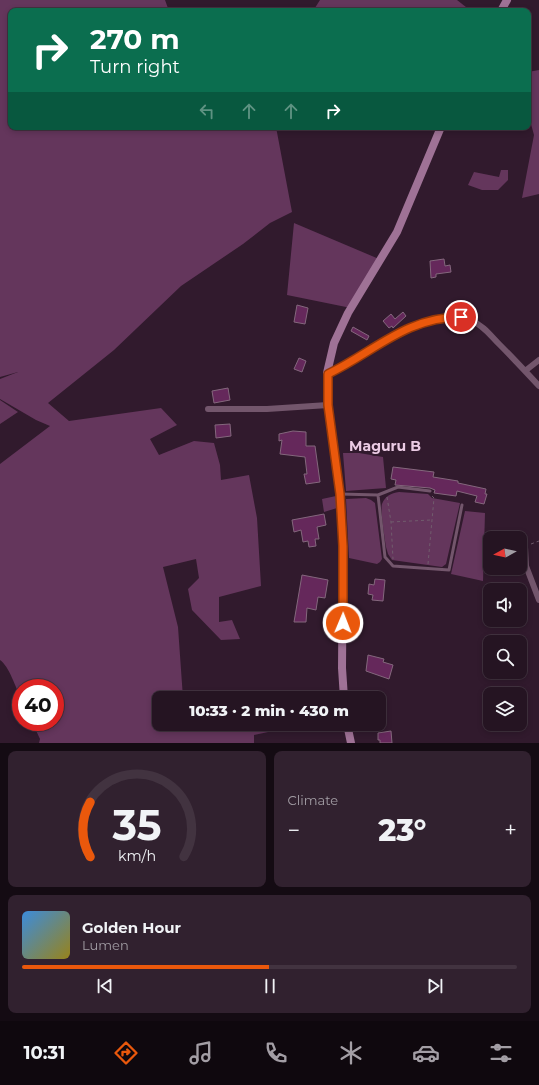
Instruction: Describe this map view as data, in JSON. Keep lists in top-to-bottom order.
{
  "districts": ["Maguru B"],
  "north": "left",
  "page": {
    "turn": ["270 m", "Turn right"],
    "limit": "40",
    "trip": "10:33 · 2 min · 430 m",
    "tile": "Climate",
    "heat": ["−", "23°", "+"],
    "song": ["Golden Hour", "Lumen"],
    "tabs": "10:31",
    "gauge": ["35", "km/h"]
  }
}
